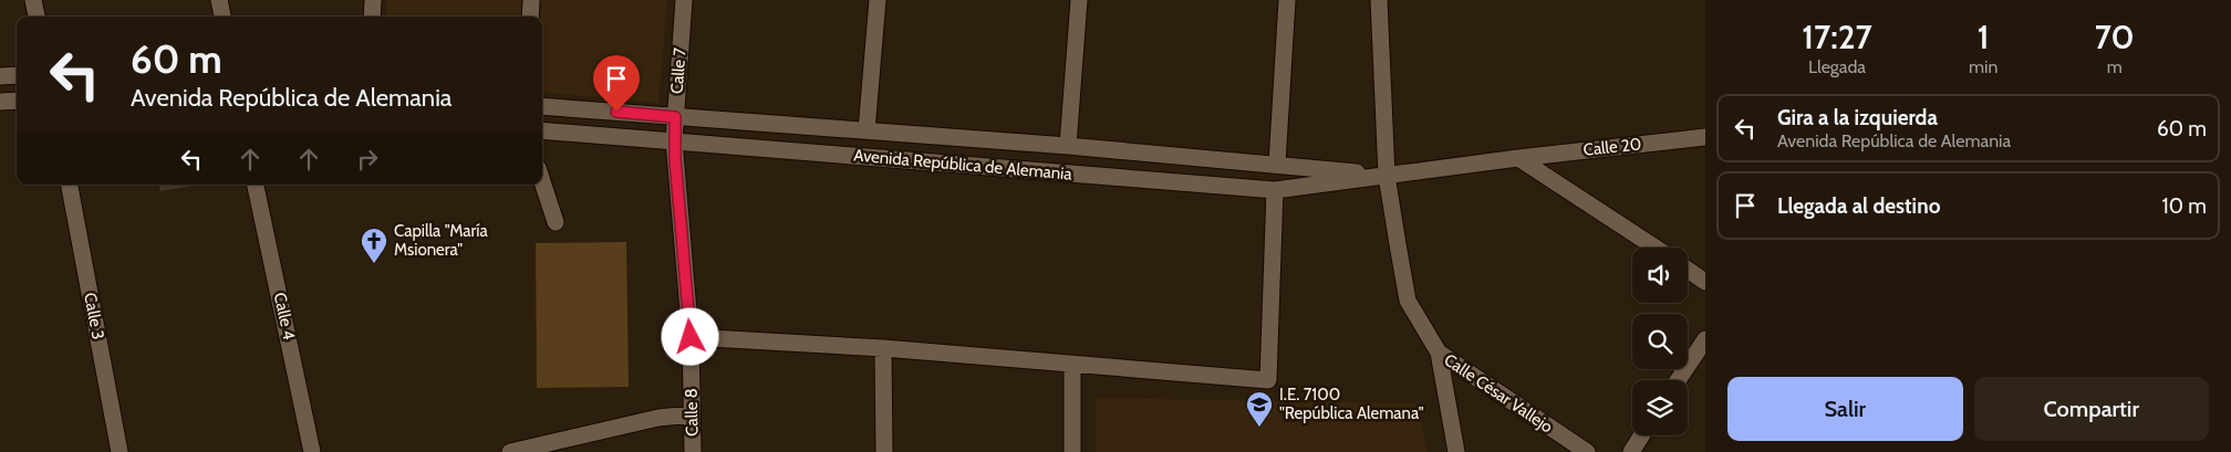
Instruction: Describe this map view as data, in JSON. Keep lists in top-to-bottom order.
{
  "streets": {
    "street": [
      "Calle 7",
      "Calle 20",
      "Avenida República de Alemania",
      "Calle 3",
      "Calle 4",
      "Calle César Vallejo",
      "Calle 8"
    ]
  },
  "crossings": [
    ["Calle 7", "Avenida República de Alemania"],
    ["Calle 7", "Calle 8"],
    ["Calle 20", "Avenida República de Alemania"],
    ["Avenida República de Alemania", "Calle 8"]
  ],
  "places": {
    "church": ["Capilla \"María Msionera\""],
    "school or university": ["I.E. 7100 \"República Alemana\""]
  },
  "page": {
    "eta": [
      "17:27",
      "Llegada",
      "1",
      "min",
      "70",
      "m"
    ],
    "turn": ["60 m", "Avenida República de Alemania"],
    "list": [
      {
        "name": "Gira a la izquierda",
        "note": "Avenida República de Alemania",
        "value": "60 m"
      },
      {
        "name": "Llegada al destino",
        "value": "10 m"
      }
    ],
    "buttons": ["Salir", "Compartir"]
  }
}
